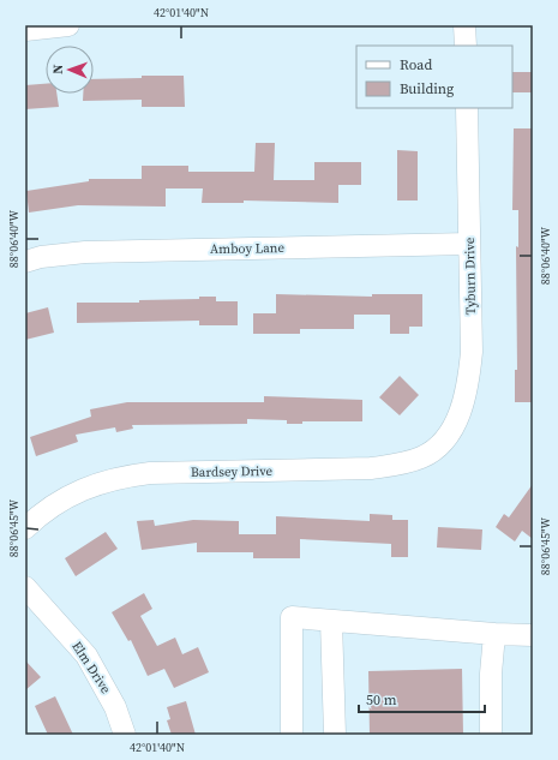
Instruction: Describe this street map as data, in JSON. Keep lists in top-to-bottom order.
{
  "streets": {
    "street": [
      "Amboy Lane",
      "Tyburn Drive",
      "Bardsey Drive",
      "Elm Drive"
    ]
  },
  "crossings": [
    ["Amboy Lane", "Tyburn Drive"],
    ["Tyburn Drive", "Bardsey Drive"]
  ],
  "legend": ["Road", "Building"],
  "scale_bar": "50 m",
  "north": "left",
  "coordinates": ["42°01'40\"N", "88°06'40\"W", "88°06'45\"W"]
}
